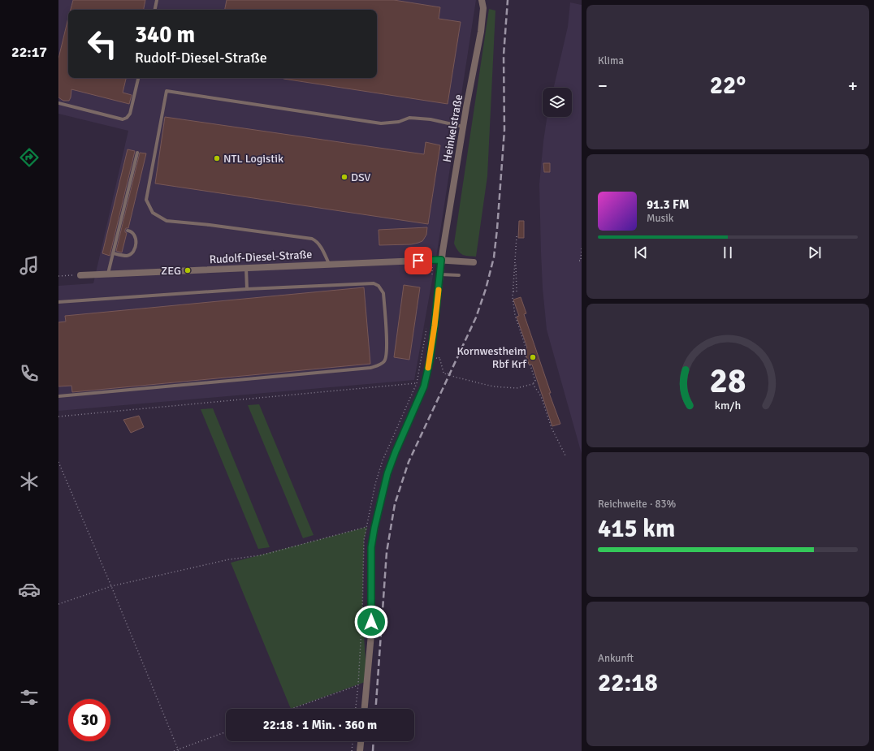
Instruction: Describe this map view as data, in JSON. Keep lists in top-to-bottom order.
{
  "streets": {
    "street": ["Heinkelstraße", "Rudolf-Diesel-Straße"]
  },
  "crossings": [
    ["Heinkelstraße", "Rudolf-Diesel-Straße"]
  ],
  "places": [
    "NTL Logistik",
    "DSV",
    "ZEG",
    "Kornwestheim Rbf Krf"
  ],
  "page": {
    "tabs": "22:17",
    "tile": [
      "Klima",
      ["Reichweite · 83%", "415 km"],
      ["Ankunft", "22:18"]
    ],
    "turn": ["340 m", "Rudolf-Diesel-Straße"],
    "heat": ["−", "22°", "+"],
    "song": ["91.3 FM", "Musik"],
    "limit": "30",
    "trip": "22:18 · 1 Min. · 360 m",
    "gauge": ["28", "km/h"]
  }
}
